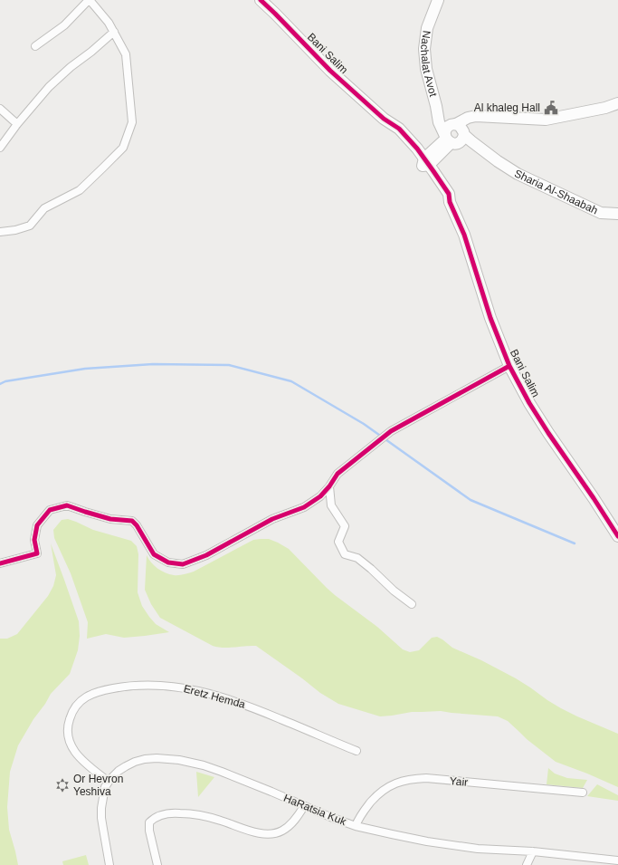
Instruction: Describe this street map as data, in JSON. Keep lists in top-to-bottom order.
{
  "streets": {
    "street": [
      "Bani Salim",
      "Nachalat Avot",
      "Sharia Al-Shaabah",
      "Eretz Hemda",
      "Yair",
      "HaRatsia Kuk"
    ]
  },
  "crossings": [
    ["Eretz Hemda", "HaRatsia Kuk"],
    ["Yair", "HaRatsia Kuk"]
  ],
  "places": {
    "public building": ["Al khaleg Hall"],
    "synagogue": ["Or Hevron Yeshiva"]
  }
}
